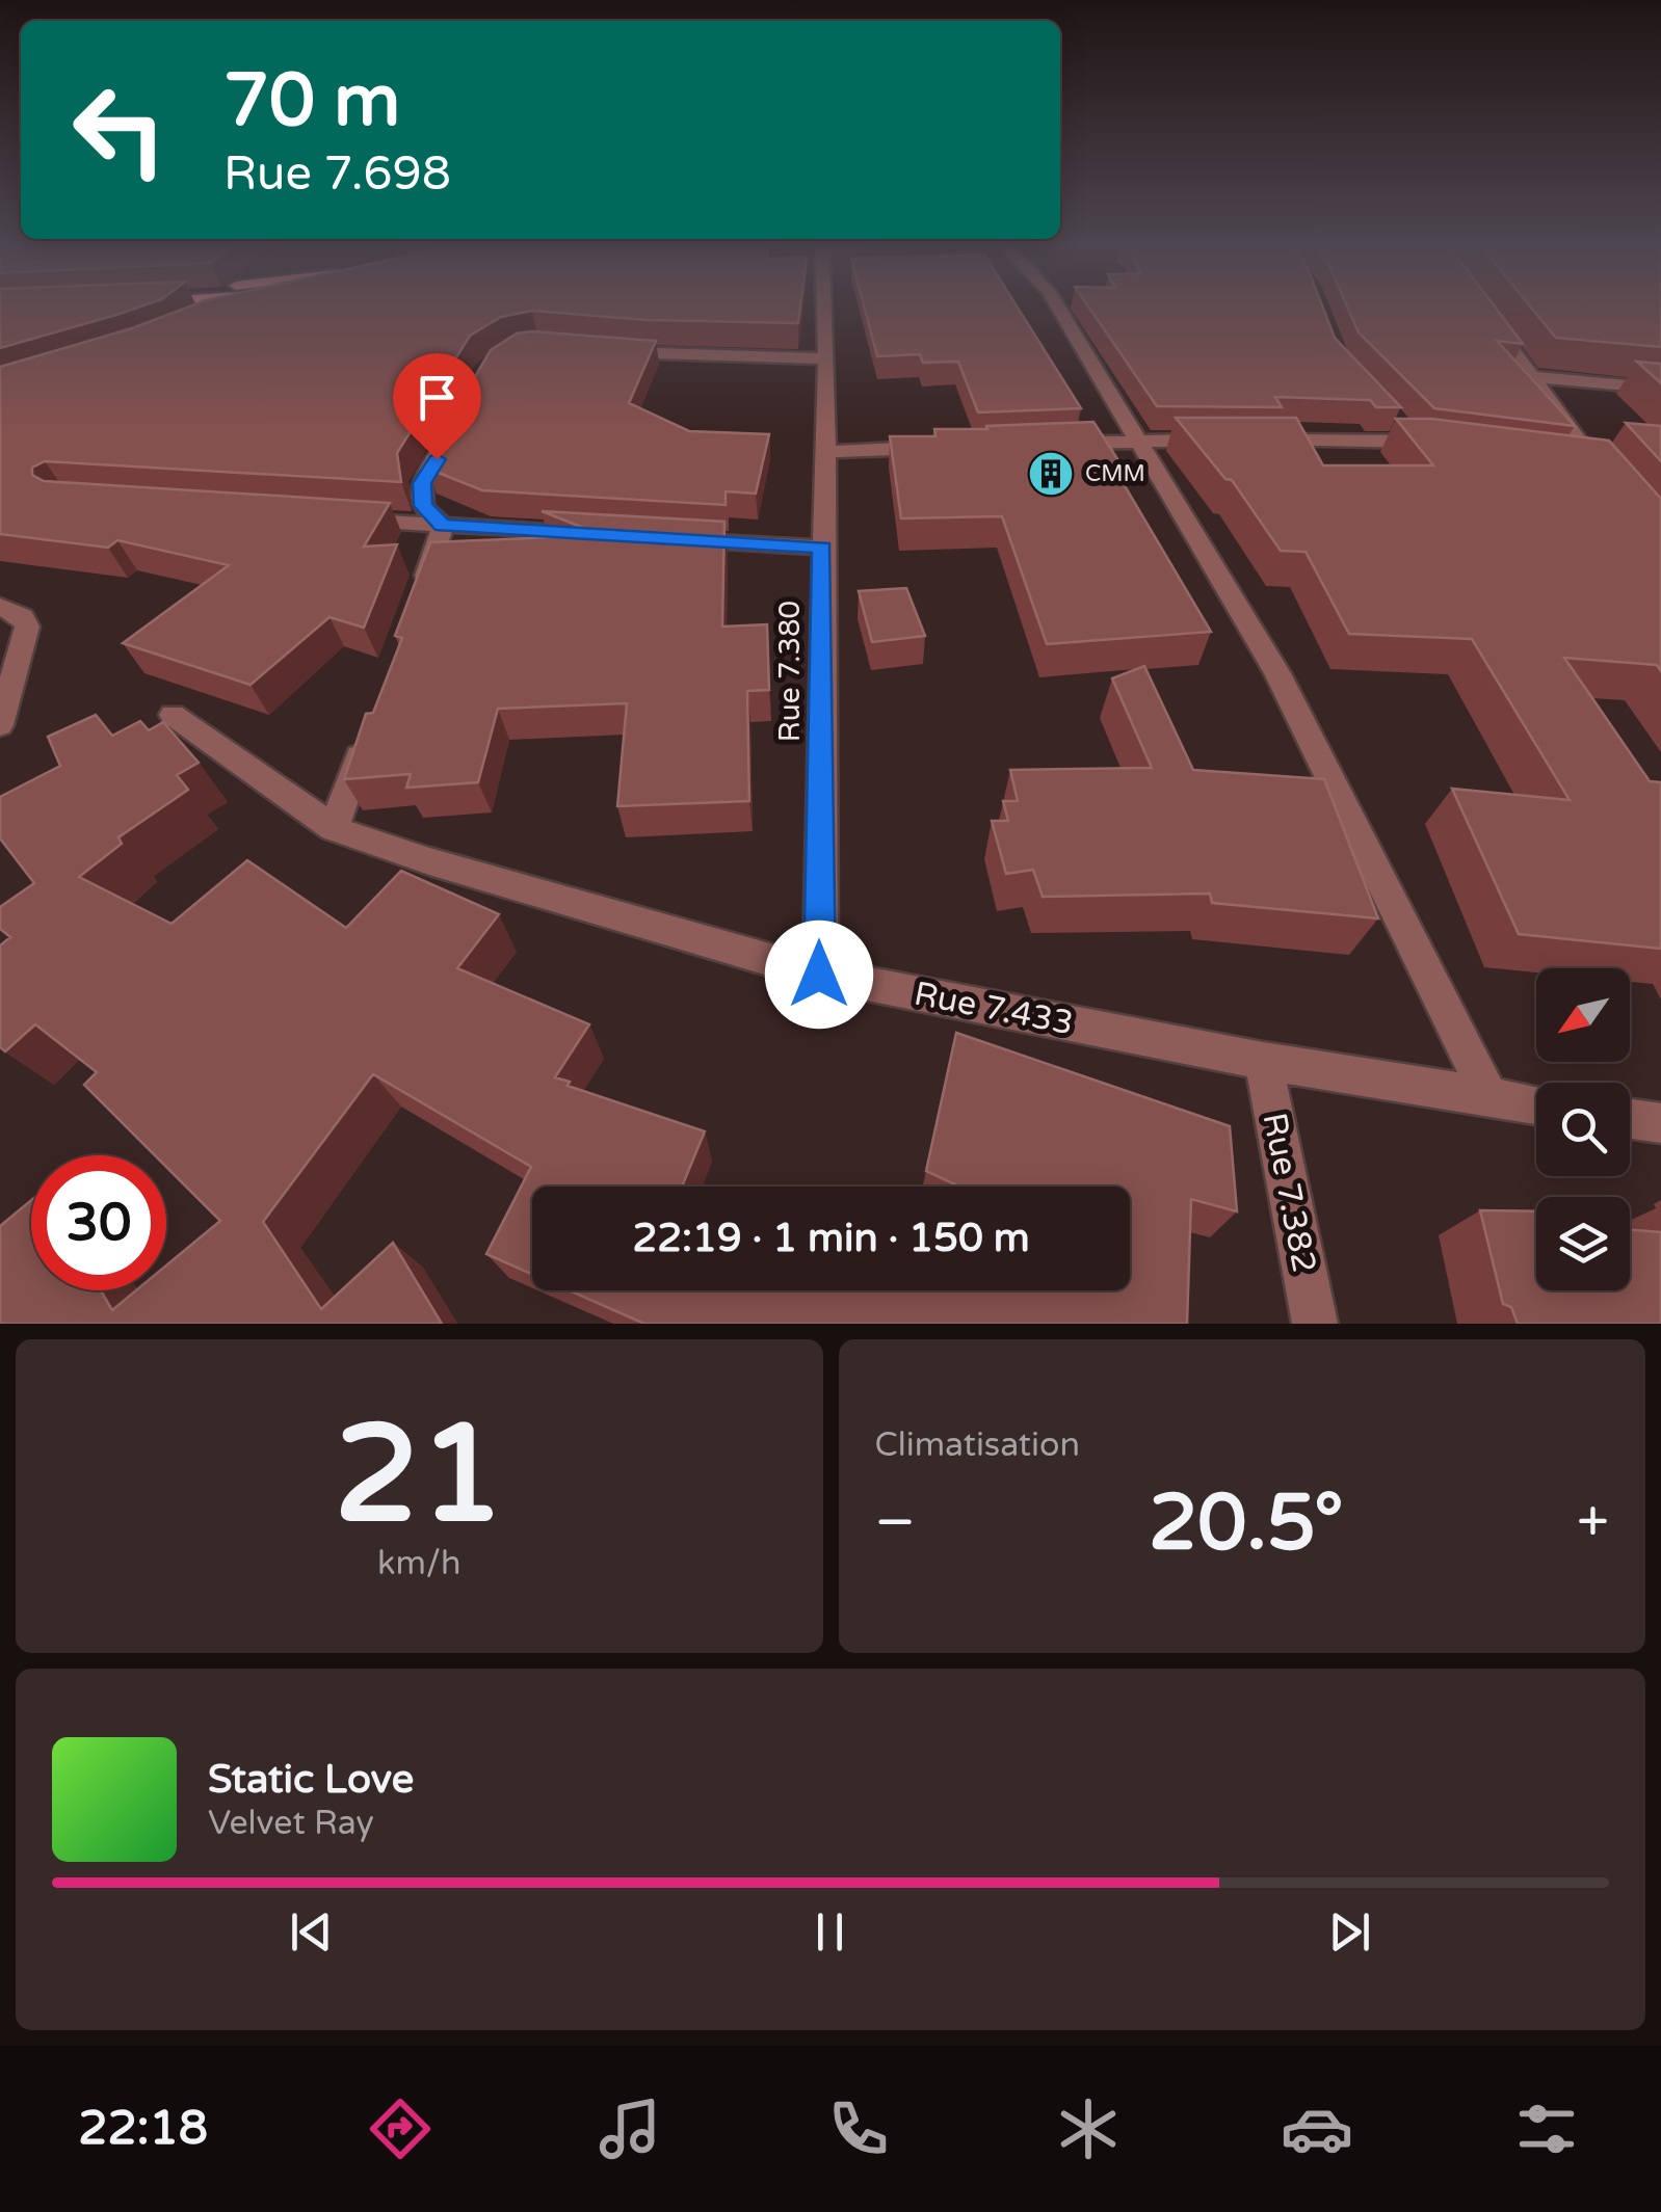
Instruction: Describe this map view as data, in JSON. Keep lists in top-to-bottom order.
{
  "streets": {
    "street": ["Rue 7.380", "Rue 7.433", "Rue 7.382"]
  },
  "crossings": [
    ["Rue 7.380", "Rue 7.433"],
    ["Rue 7.433", "Rue 7.382"]
  ],
  "places": {
    "building": ["CMM"]
  },
  "north": "bottom left",
  "page": {
    "turn": ["70 m", "Rue 7.698"],
    "limit": "30",
    "trip": "22:19 · 1 min · 150 m",
    "tile": [
      ["21", "km/h"],
      "Climatisation"
    ],
    "heat": ["−", "20.5°", "+"],
    "song": ["Static Love", "Velvet Ray"],
    "tabs": "22:18"
  }
}
